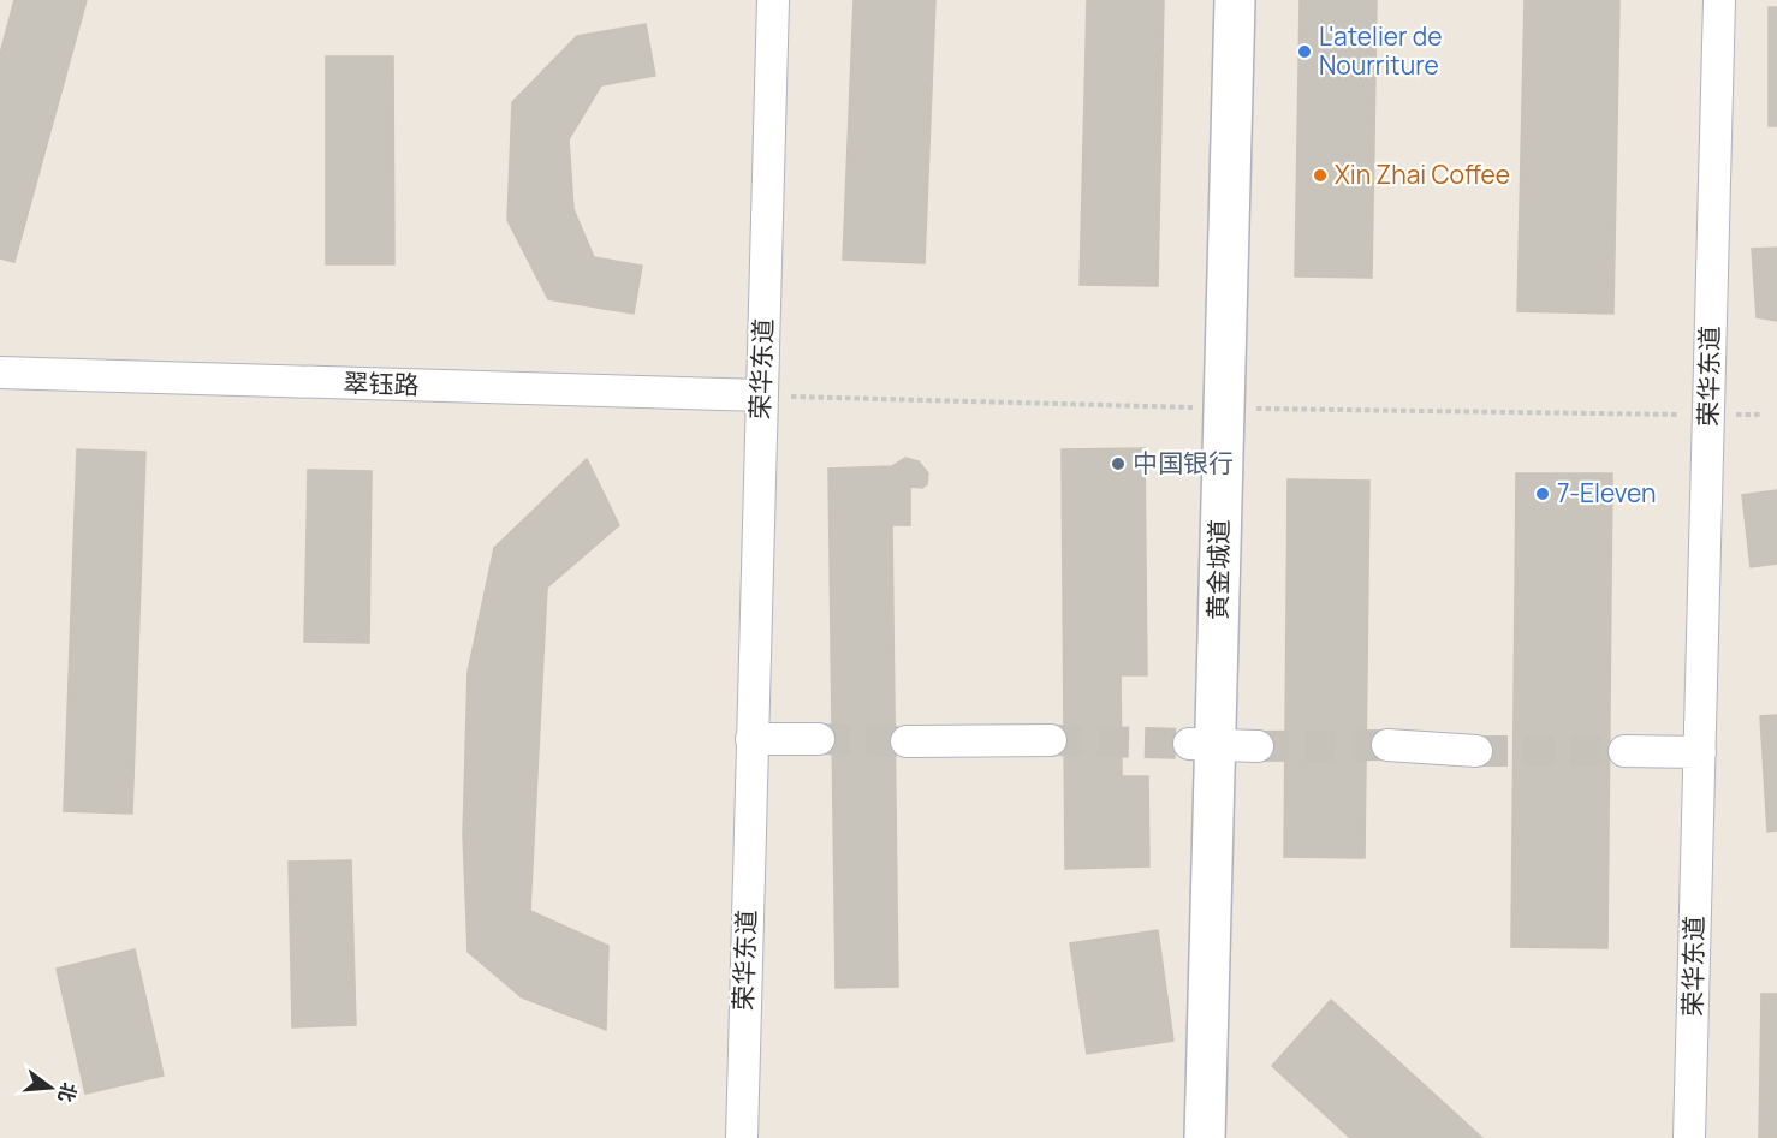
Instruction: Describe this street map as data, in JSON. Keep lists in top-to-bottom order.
{
  "streets": {
    "street": ["荣华东道", "翠钰路", "黄金城道"]
  },
  "crossings": [
    ["荣华东道", "翠钰路"]
  ],
  "places": [
    "L'atelier de Nourriture",
    "Xin Zhai Coffee",
    "中国银行",
    "7-Eleven"
  ],
  "north": "right"
}
